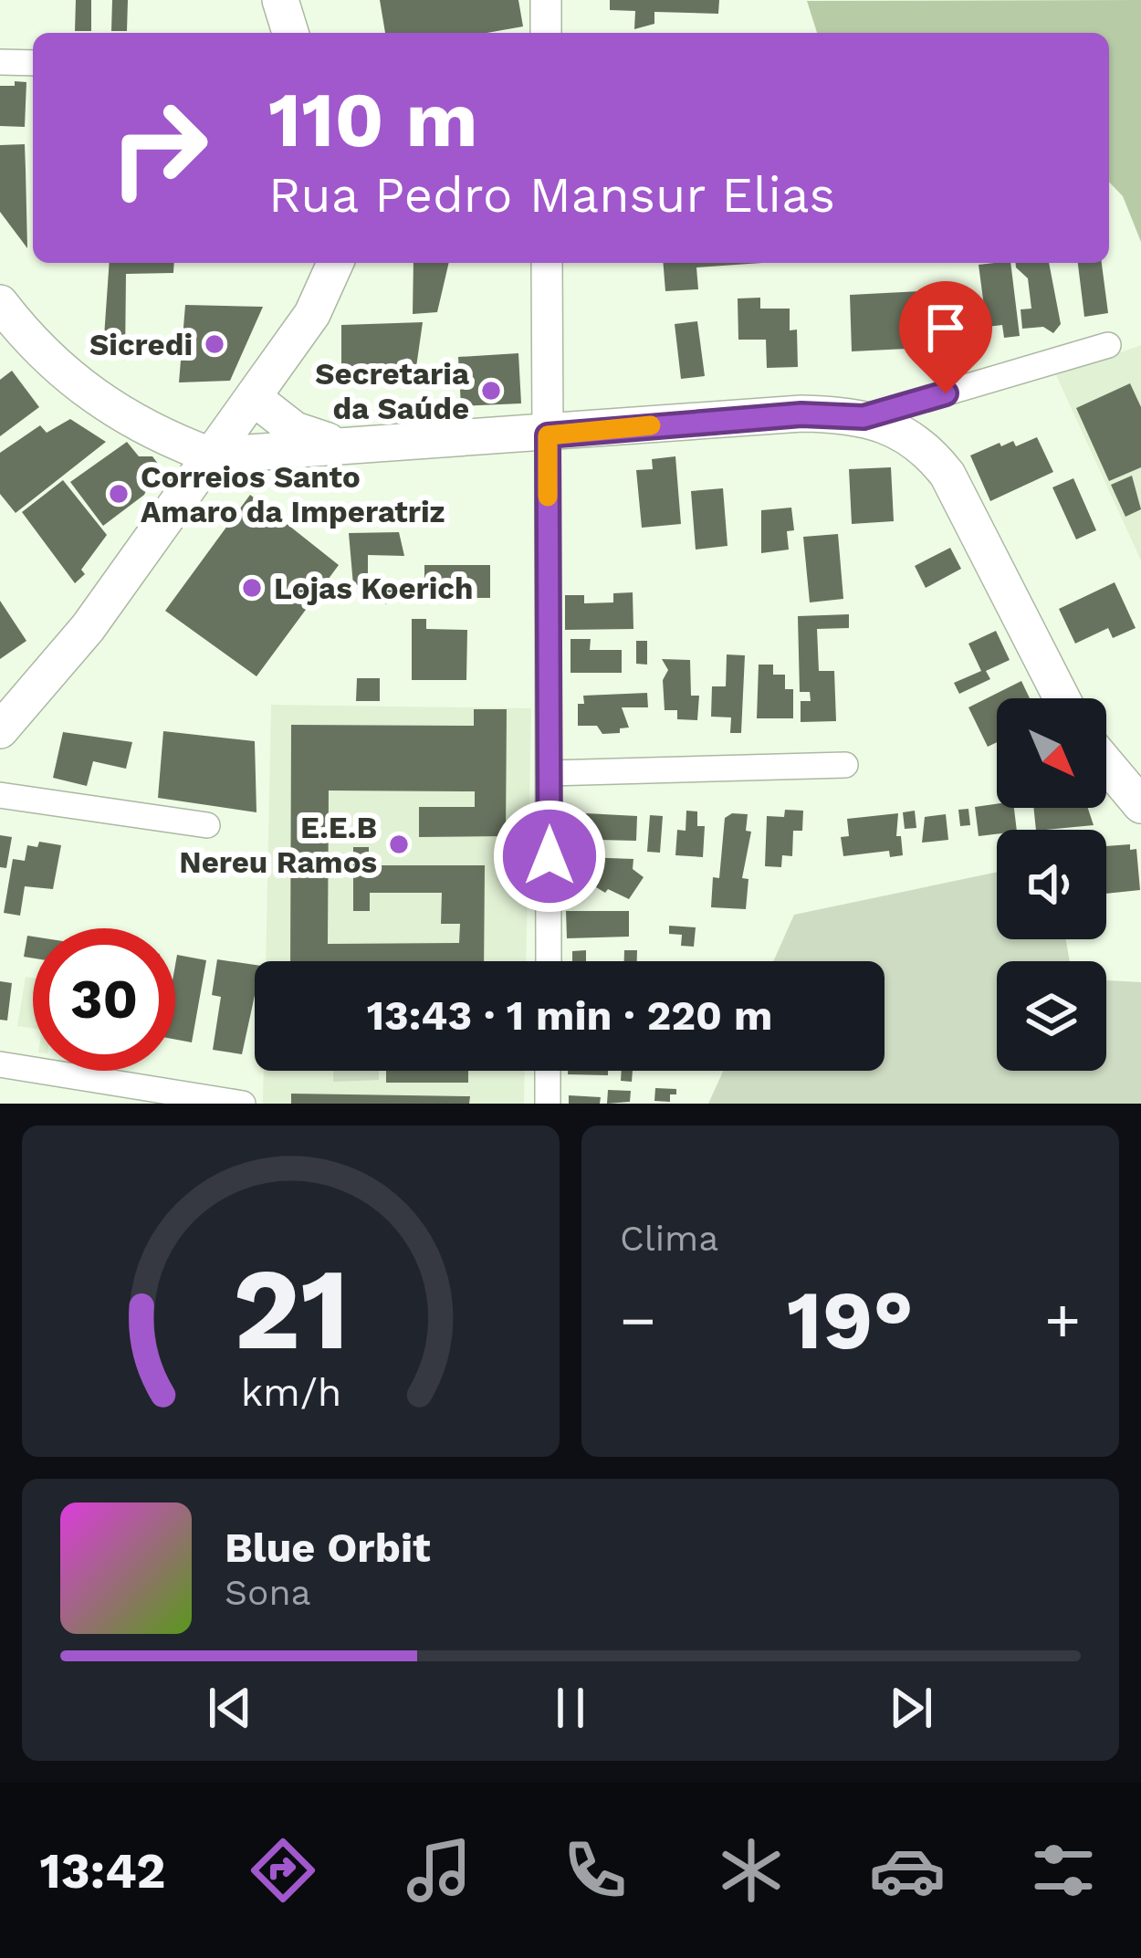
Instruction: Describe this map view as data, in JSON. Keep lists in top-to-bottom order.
{
  "places": [
    "Sicredi",
    "Secretaria da Saúde",
    "Correios Santo Amaro da Imperatriz",
    "Lojas Koerich",
    "E.E.B Nereu Ramos"
  ],
  "north": "bottom right",
  "page": {
    "turn": ["110 m", "Rua Pedro Mansur Elias"],
    "limit": "30",
    "trip": "13:43 · 1 min · 220 m",
    "tile": "Clima",
    "heat": ["−", "19°", "+"],
    "song": ["Blue Orbit", "Sona"],
    "tabs": "13:42",
    "gauge": ["21", "km/h"]
  }
}
